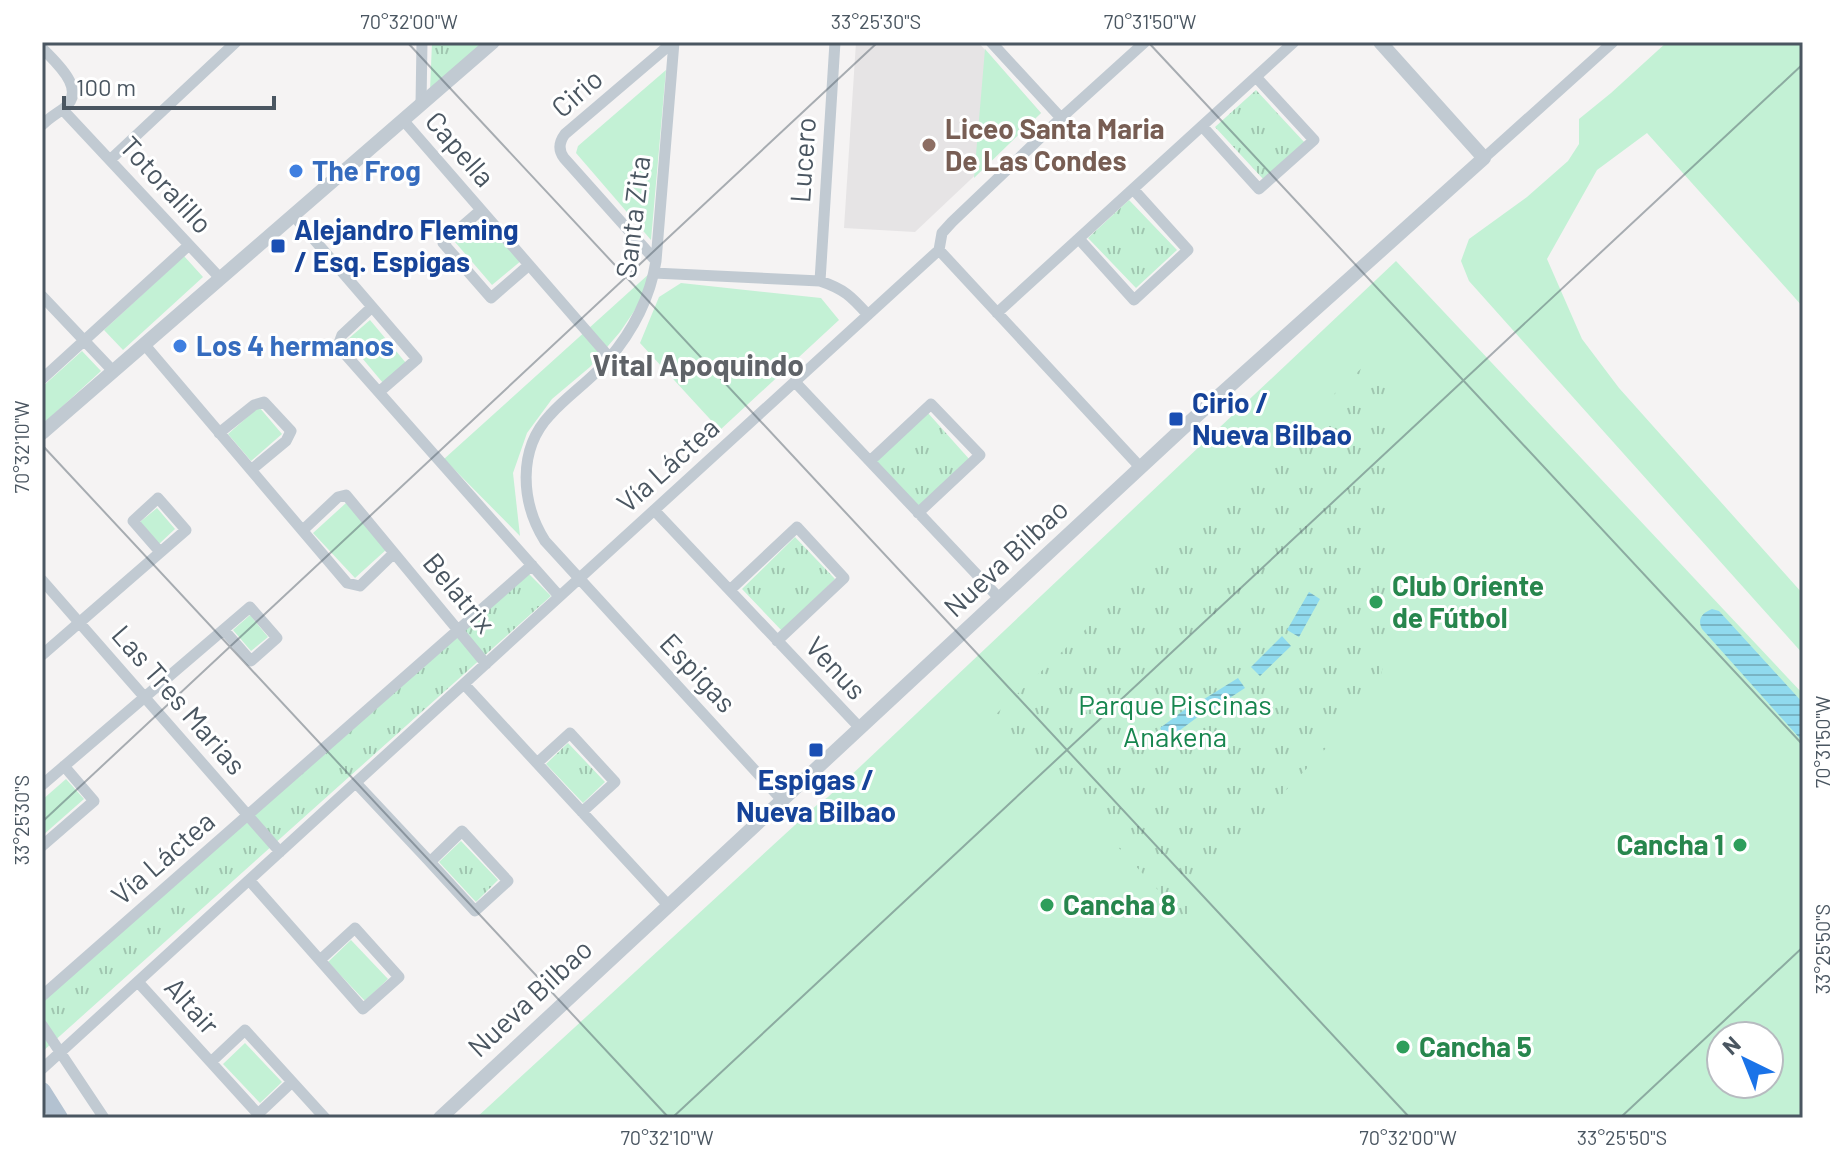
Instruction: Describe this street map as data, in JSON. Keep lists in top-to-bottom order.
{
  "streets": {
    "street": [
      "Cirio",
      "Capella",
      "Lucero",
      "Totoralillo",
      "Santa Zita",
      "Vía Láctea",
      "Nueva Bilbao",
      "Belatrix",
      "Venus",
      "Espigas",
      "Las Tres Marias",
      "Altair"
    ]
  },
  "crossings": [
    ["Cirio", "Santa Zita"],
    ["Capella", "Santa Zita"],
    ["Santa Zita", "Vía Láctea"],
    ["Santa Zita", "Espigas"],
    ["Vía Láctea", "Belatrix"],
    ["Vía Láctea", "Venus"],
    ["Vía Láctea", "Espigas"],
    ["Vía Láctea", "Las Tres Marias"],
    ["Vía Láctea", "Altair"],
    ["Nueva Bilbao", "Venus"],
    ["Nueva Bilbao", "Espigas"]
  ],
  "districts": ["Vital Apoquindo"],
  "parks": ["Parque Piscinas Anakena"],
  "places": {
    "other": [
      "Liceo Santa Maria De Las Condes",
      "The Frog",
      "Los 4 hermanos",
      "Club Oriente de Fútbol",
      "Cancha 1",
      "Cancha 8",
      "Cancha 5"
    ],
    "transit": ["Alejandro Fleming / Esq. Espigas", "Cirio / Nueva Bilbao", "Espigas / Nueva Bilbao"]
  },
  "scale_bar": "100 m",
  "north": "top left",
  "coordinates": [
    "70°32'00\"W",
    "33°25'30\"S",
    "70°31'50\"W",
    "70°32'10\"W",
    "33°25'50\"S"
  ]
}
